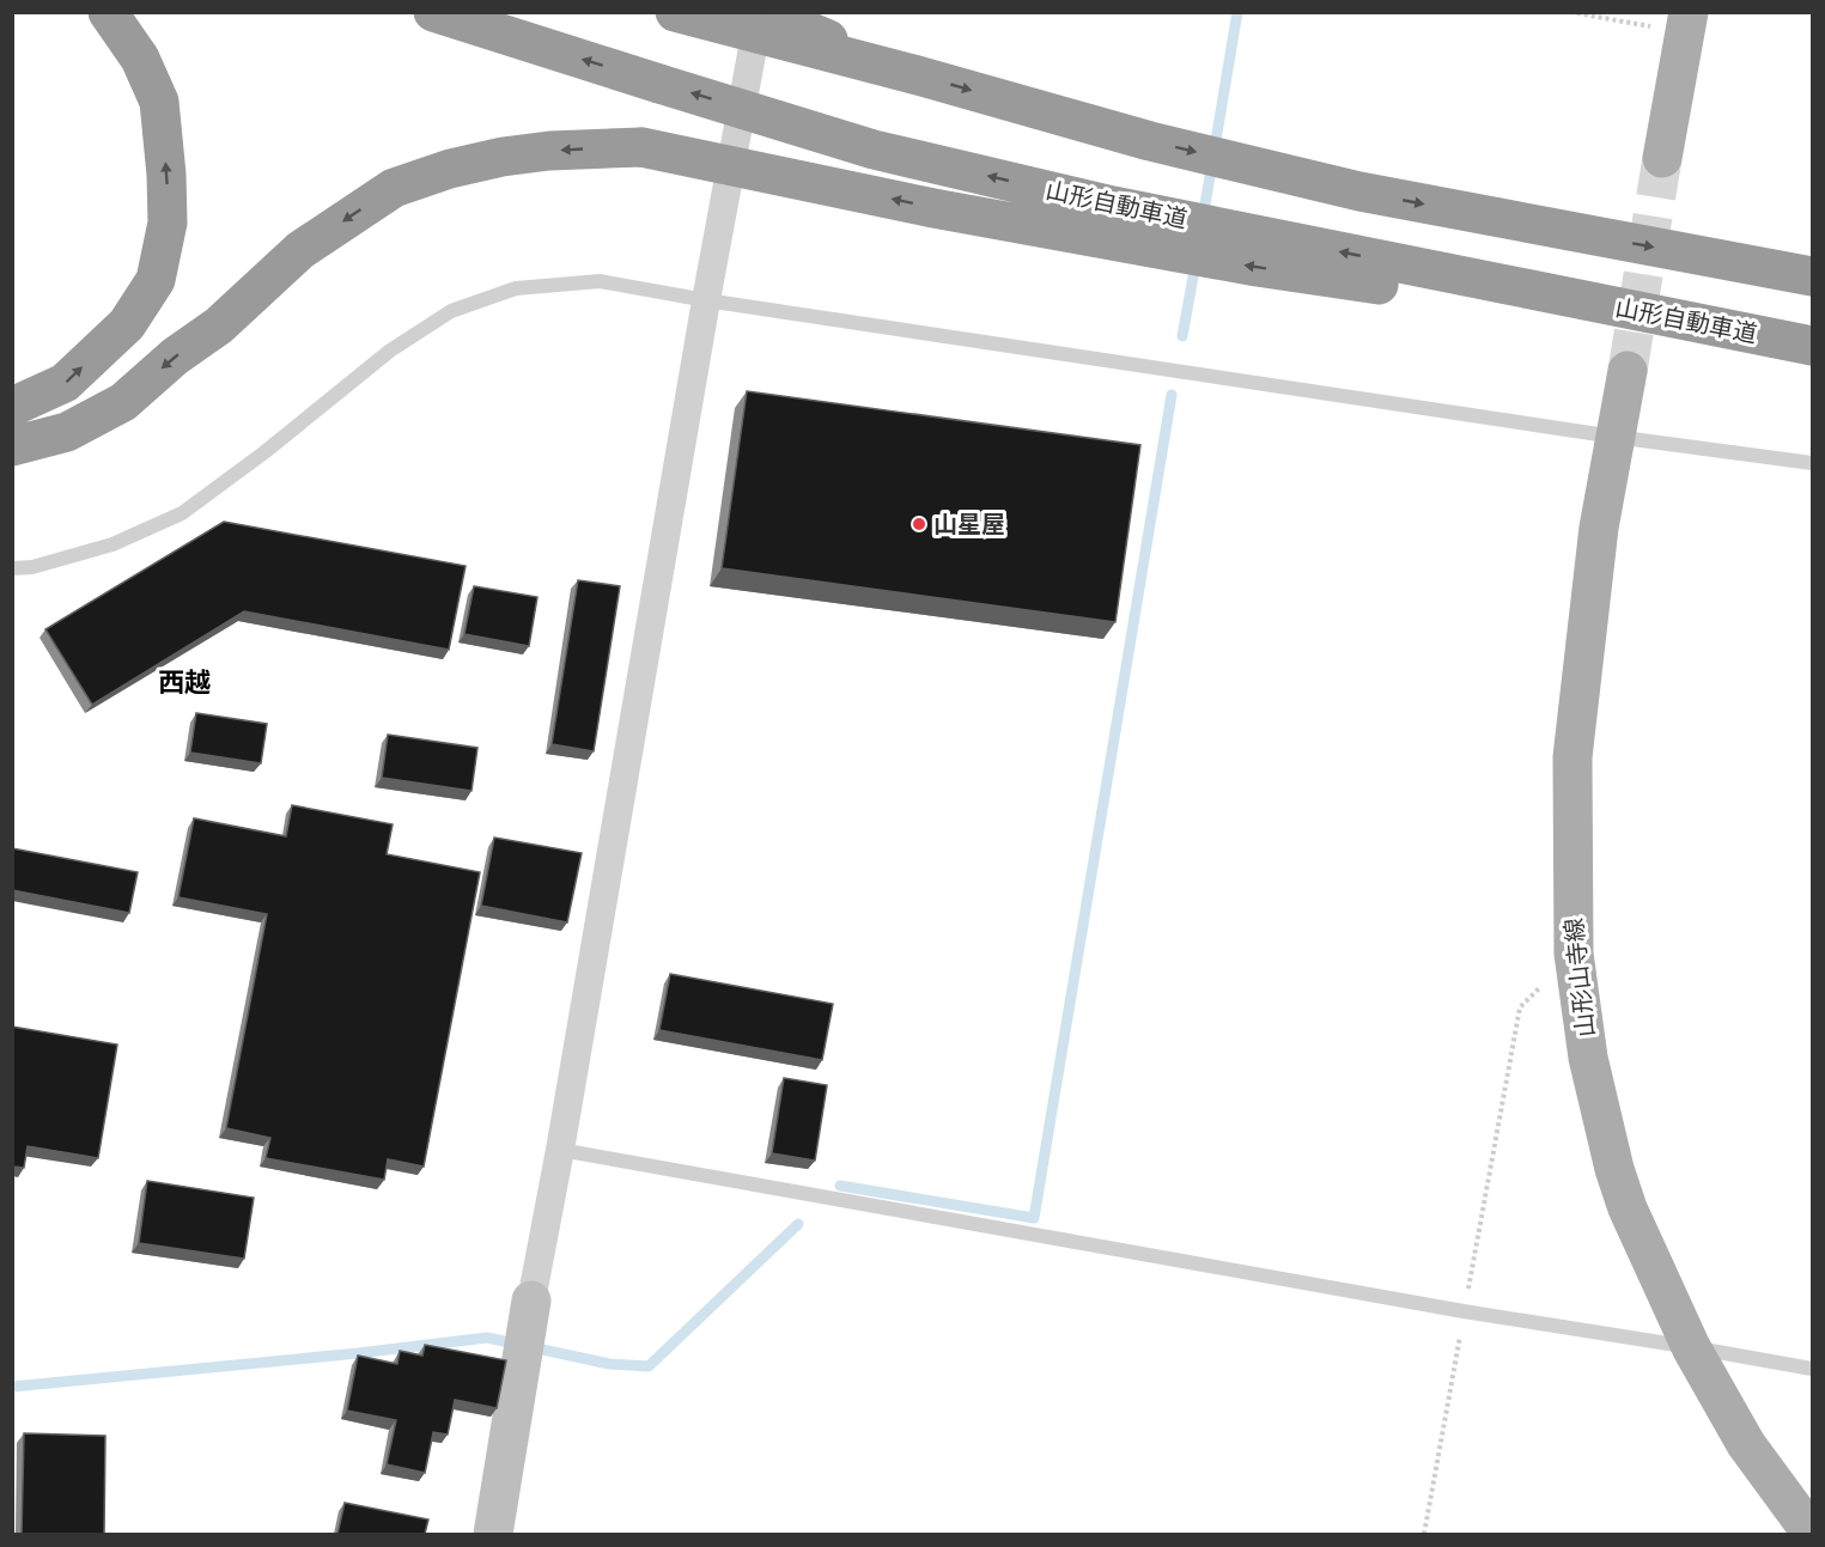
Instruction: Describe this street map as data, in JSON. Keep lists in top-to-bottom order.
{
  "streets": {
    "highway": ["山形自動車道"],
    "main road": ["山形山寺線"]
  },
  "districts": ["西越"],
  "places": ["山星屋"]
}
